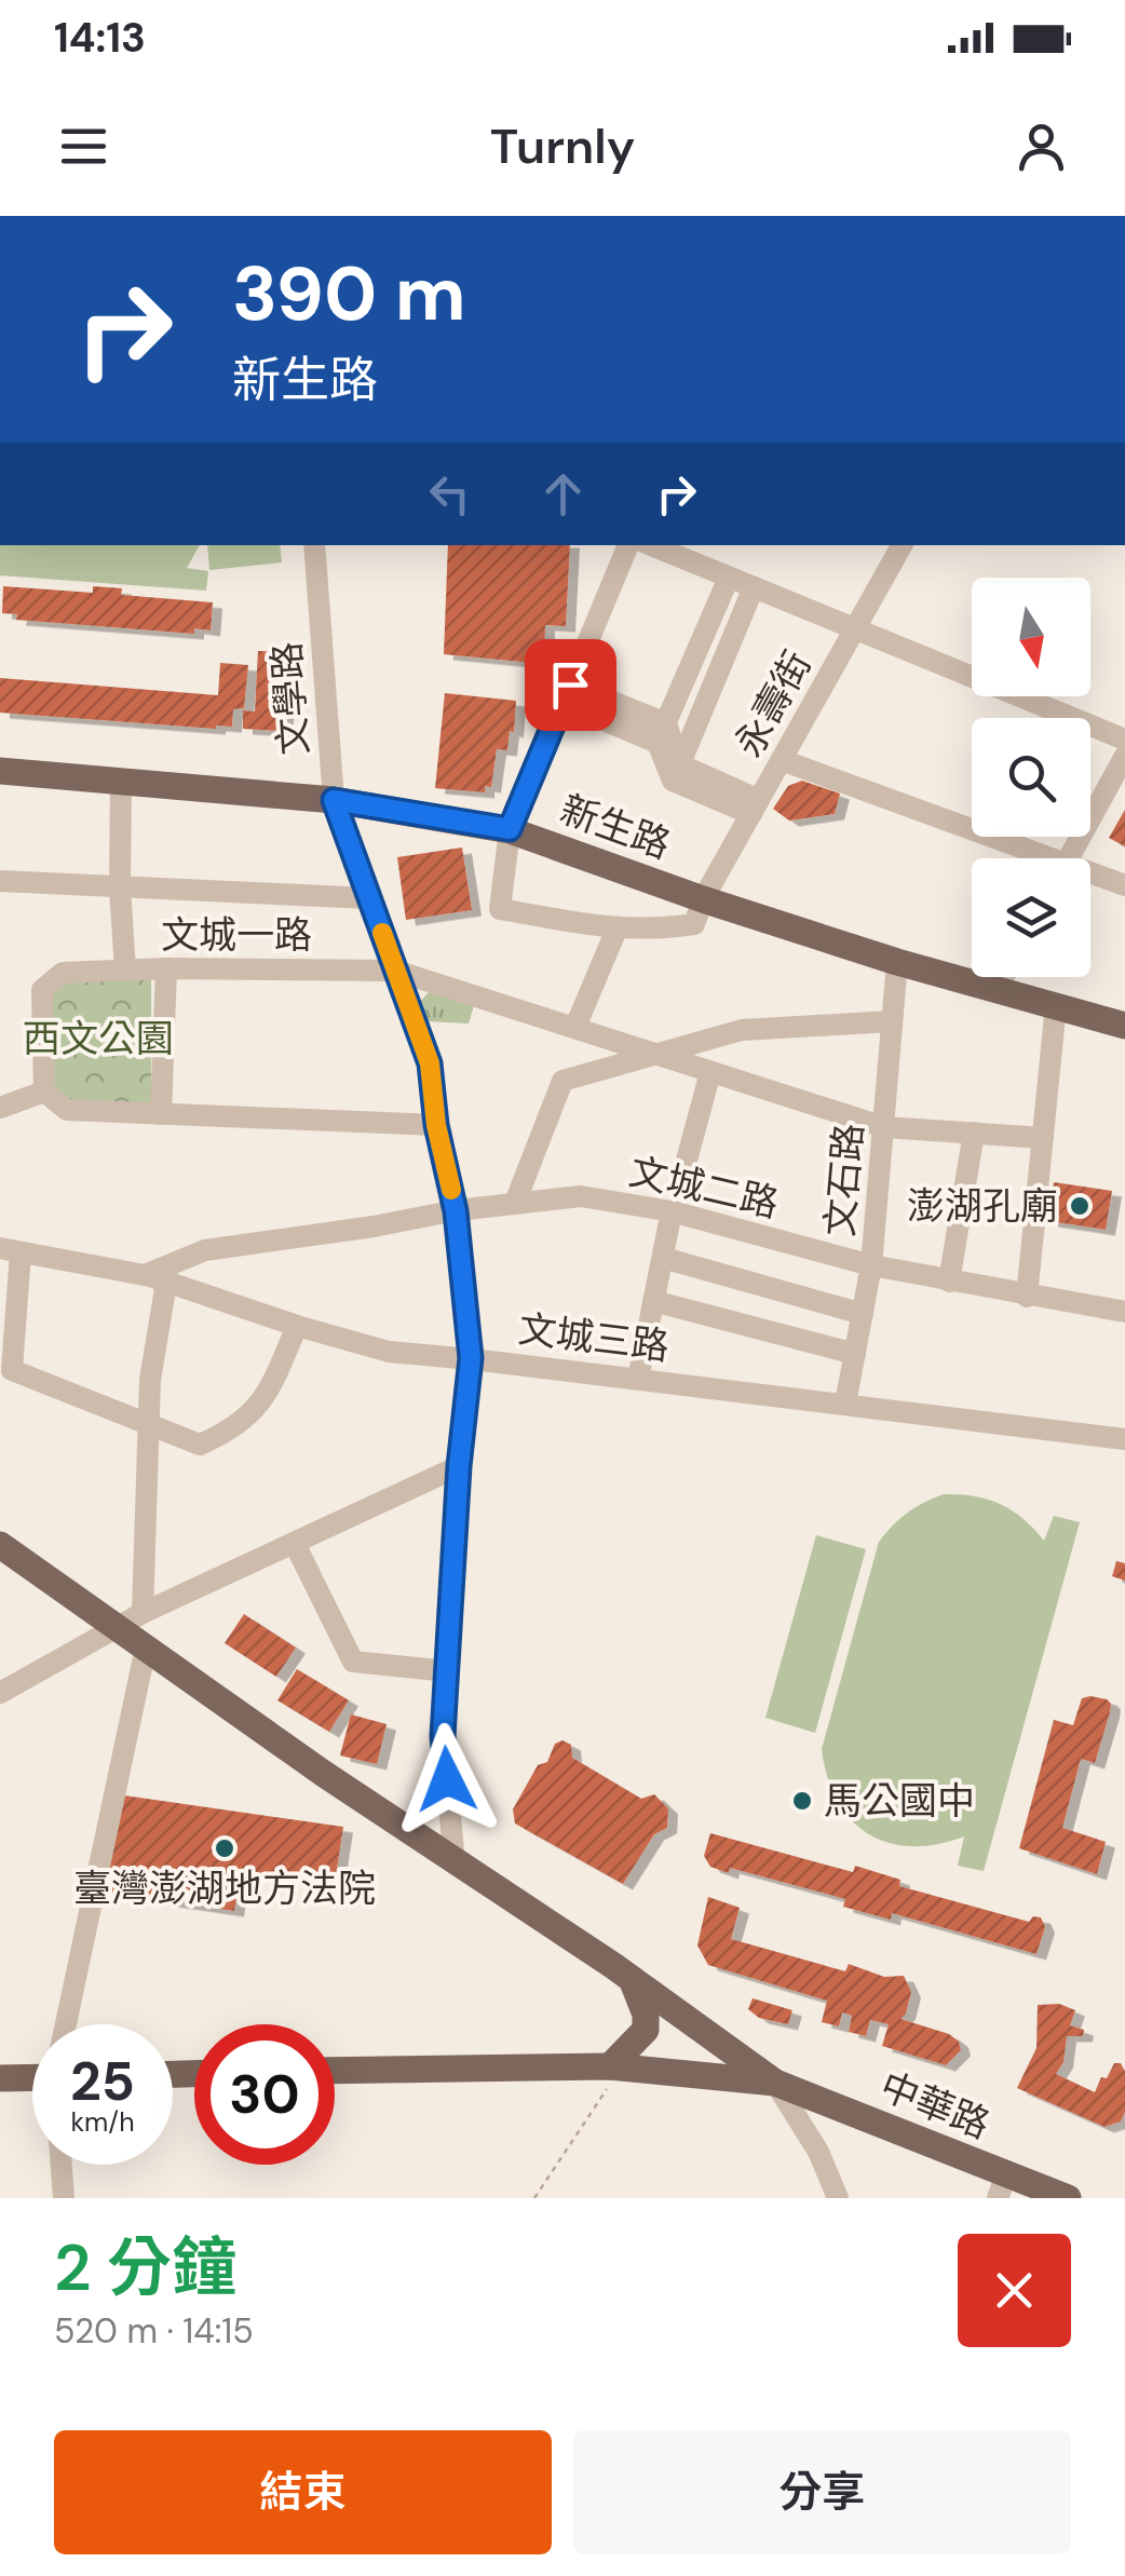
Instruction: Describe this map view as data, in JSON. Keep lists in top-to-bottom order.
{
  "streets": {
    "main road": ["新生路", "中華路"],
    "street": [
      "文學路",
      "永壽街",
      "文城一路",
      "文石路",
      "文城二路",
      "文城三路"
    ]
  },
  "crossings": [
    ["文學路", "新生路"],
    ["文學路", "文城一路"],
    ["文學路", "文城二路"],
    ["文學路", "文城三路"],
    ["永壽街", "新生路"],
    ["新生路", "文石路"],
    ["文城一路", "文石路"],
    ["文石路", "文城二路"],
    ["文石路", "文城三路"],
    ["文城二路", "文城三路"]
  ],
  "parks": ["西文公園"],
  "places": ["澎湖孔廟", "馬公國中", "臺灣澎湖地方法院"],
  "north": "bottom",
  "page": {
    "status": "14:13",
    "header": "Turnly",
    "turn": ["390 m", "新生路"],
    "speed": "25 km/h",
    "limit": "30",
    "heading": ["2 分鐘", "520 m · 14:15"],
    "buttons": ["結束", "分享"]
  }
}
